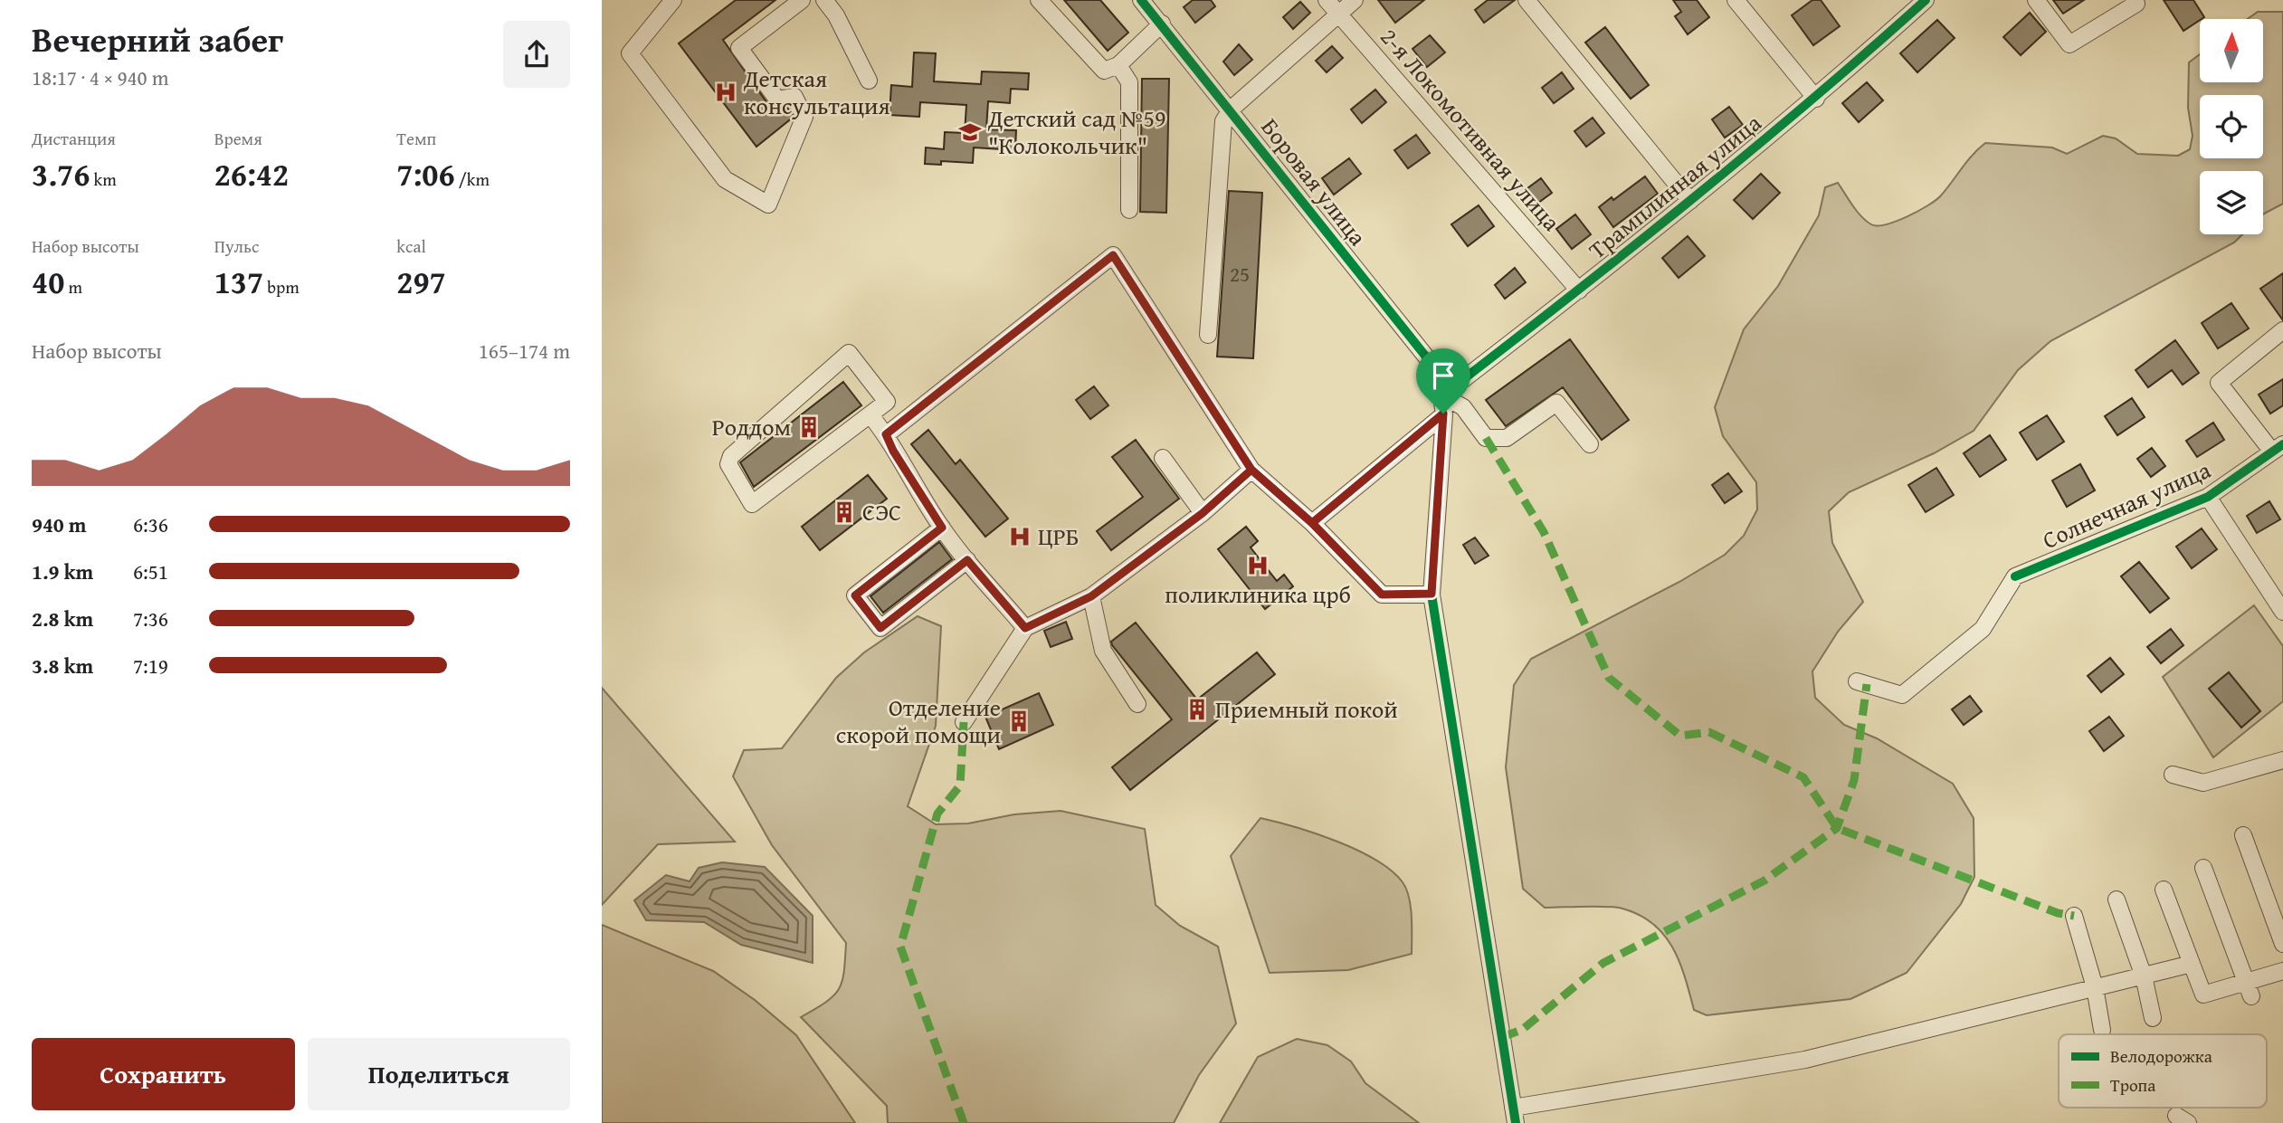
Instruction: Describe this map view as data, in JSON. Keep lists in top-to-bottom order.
{
  "streets": {
    "street": [
      "2-я Локомотивная улица",
      "Боровая улица",
      "Трамплинная улица",
      "Солнечная улица"
    ]
  },
  "crossings": [
    ["2-я Локомотивная улица", "Трамплинная улица"],
    ["Боровая улица", "Трамплинная улица"]
  ],
  "places": {
    "hospital": ["Детская консультация", "ЦРБ", "поликлиника црб"],
    "school or university": ["Детский сад №59 \"Колокольчик\""],
    "building": [
      "Роддом",
      "СЭС",
      "Приемный покой",
      "Отделение скорой помощи"
    ]
  },
  "house_numbers": ["25"],
  "legend": ["Велодорожка", "Тропа"],
  "north": "top",
  "page": {
    "heading": ["Вечерний забег", "18:17 · 4 × 940 m"],
    "stats": [
      ["Дистанция", "3.76 km"],
      ["Время", "26:42"],
      ["Темп", "7:06 /km"],
      ["Набор высоты", "40 m"],
      ["Пульс", "137 bpm"],
      ["kcal", "297"]
    ],
    "chart": ["Набор высоты", "165–174 m"],
    "list": [
      {
        "name": "940 m",
        "note": "6:36"
      },
      {
        "name": "1.9 km",
        "note": "6:51"
      },
      {
        "name": "2.8 km",
        "note": "7:36"
      },
      {
        "name": "3.8 km",
        "note": "7:19"
      }
    ],
    "buttons": ["Сохранить", "Поделиться"]
  }
}
